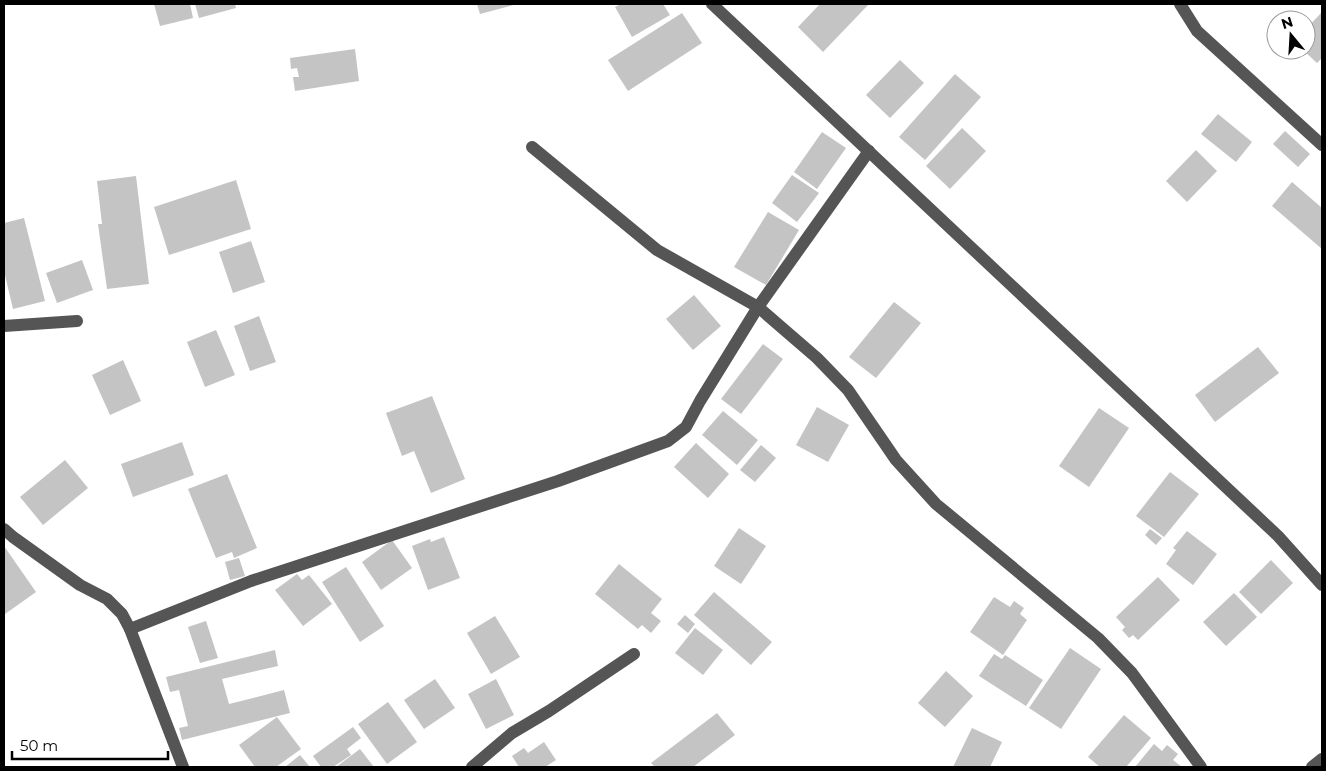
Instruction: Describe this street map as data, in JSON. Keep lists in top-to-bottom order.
{
  "scale_bar": "50 m",
  "north": "top"
}
